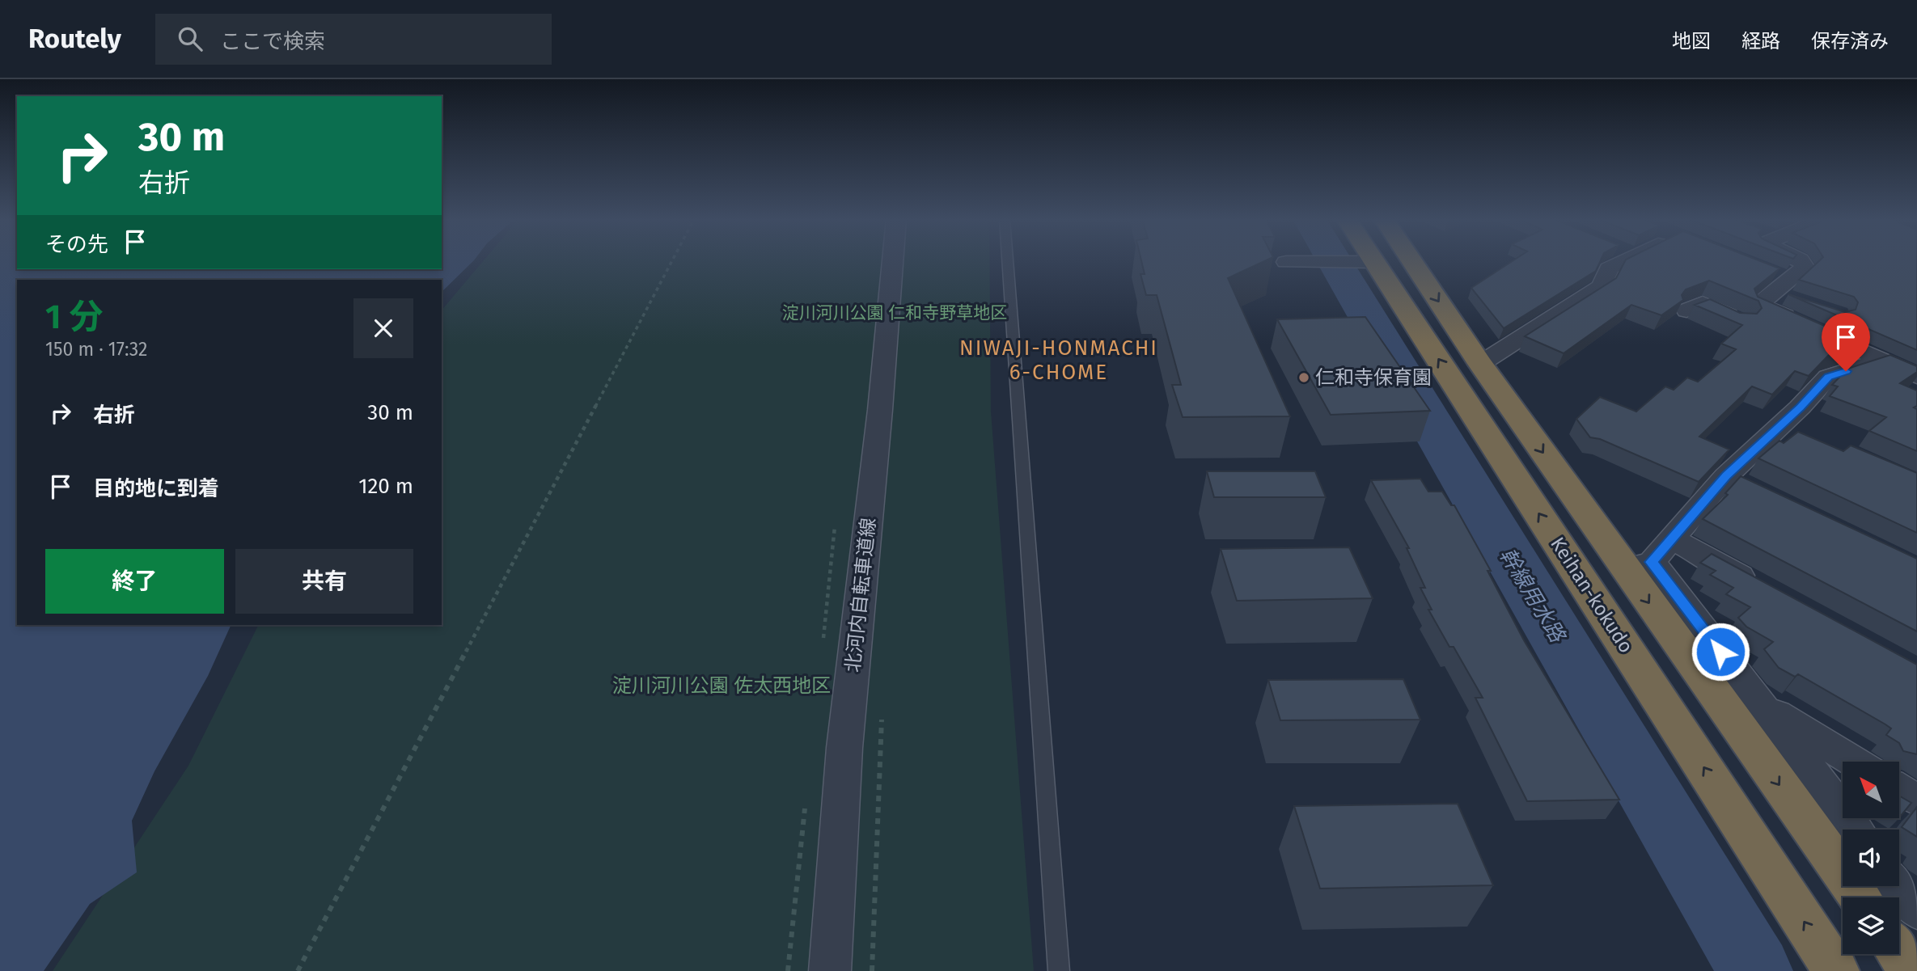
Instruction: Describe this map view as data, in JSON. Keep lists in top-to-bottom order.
{
  "streets": {
    "highway": ["Keihan-kokudo"],
    "street": ["北河内自転車道線"]
  },
  "districts": ["NIWAJI-HONMACHI 6-CHOME"],
  "water": ["幹線用水路"],
  "parks": ["淀川河川公園 仁和寺野草地区", "淀川河川公園 佐太西地区"],
  "places": ["仁和寺保育園"],
  "north": "top left",
  "page": {
    "header": "Routely",
    "search": "ここで検索",
    "nav": ["地図", "経路", "保存済み"],
    "turn": ["30 m", "右折"],
    "then": "その先",
    "heading": ["1 分", "150 m · 17:32"],
    "list": [
      {
        "name": "右折",
        "value": "30 m"
      },
      {
        "name": "目的地に到着",
        "value": "120 m"
      }
    ],
    "buttons": ["終了", "共有"]
  }
}
